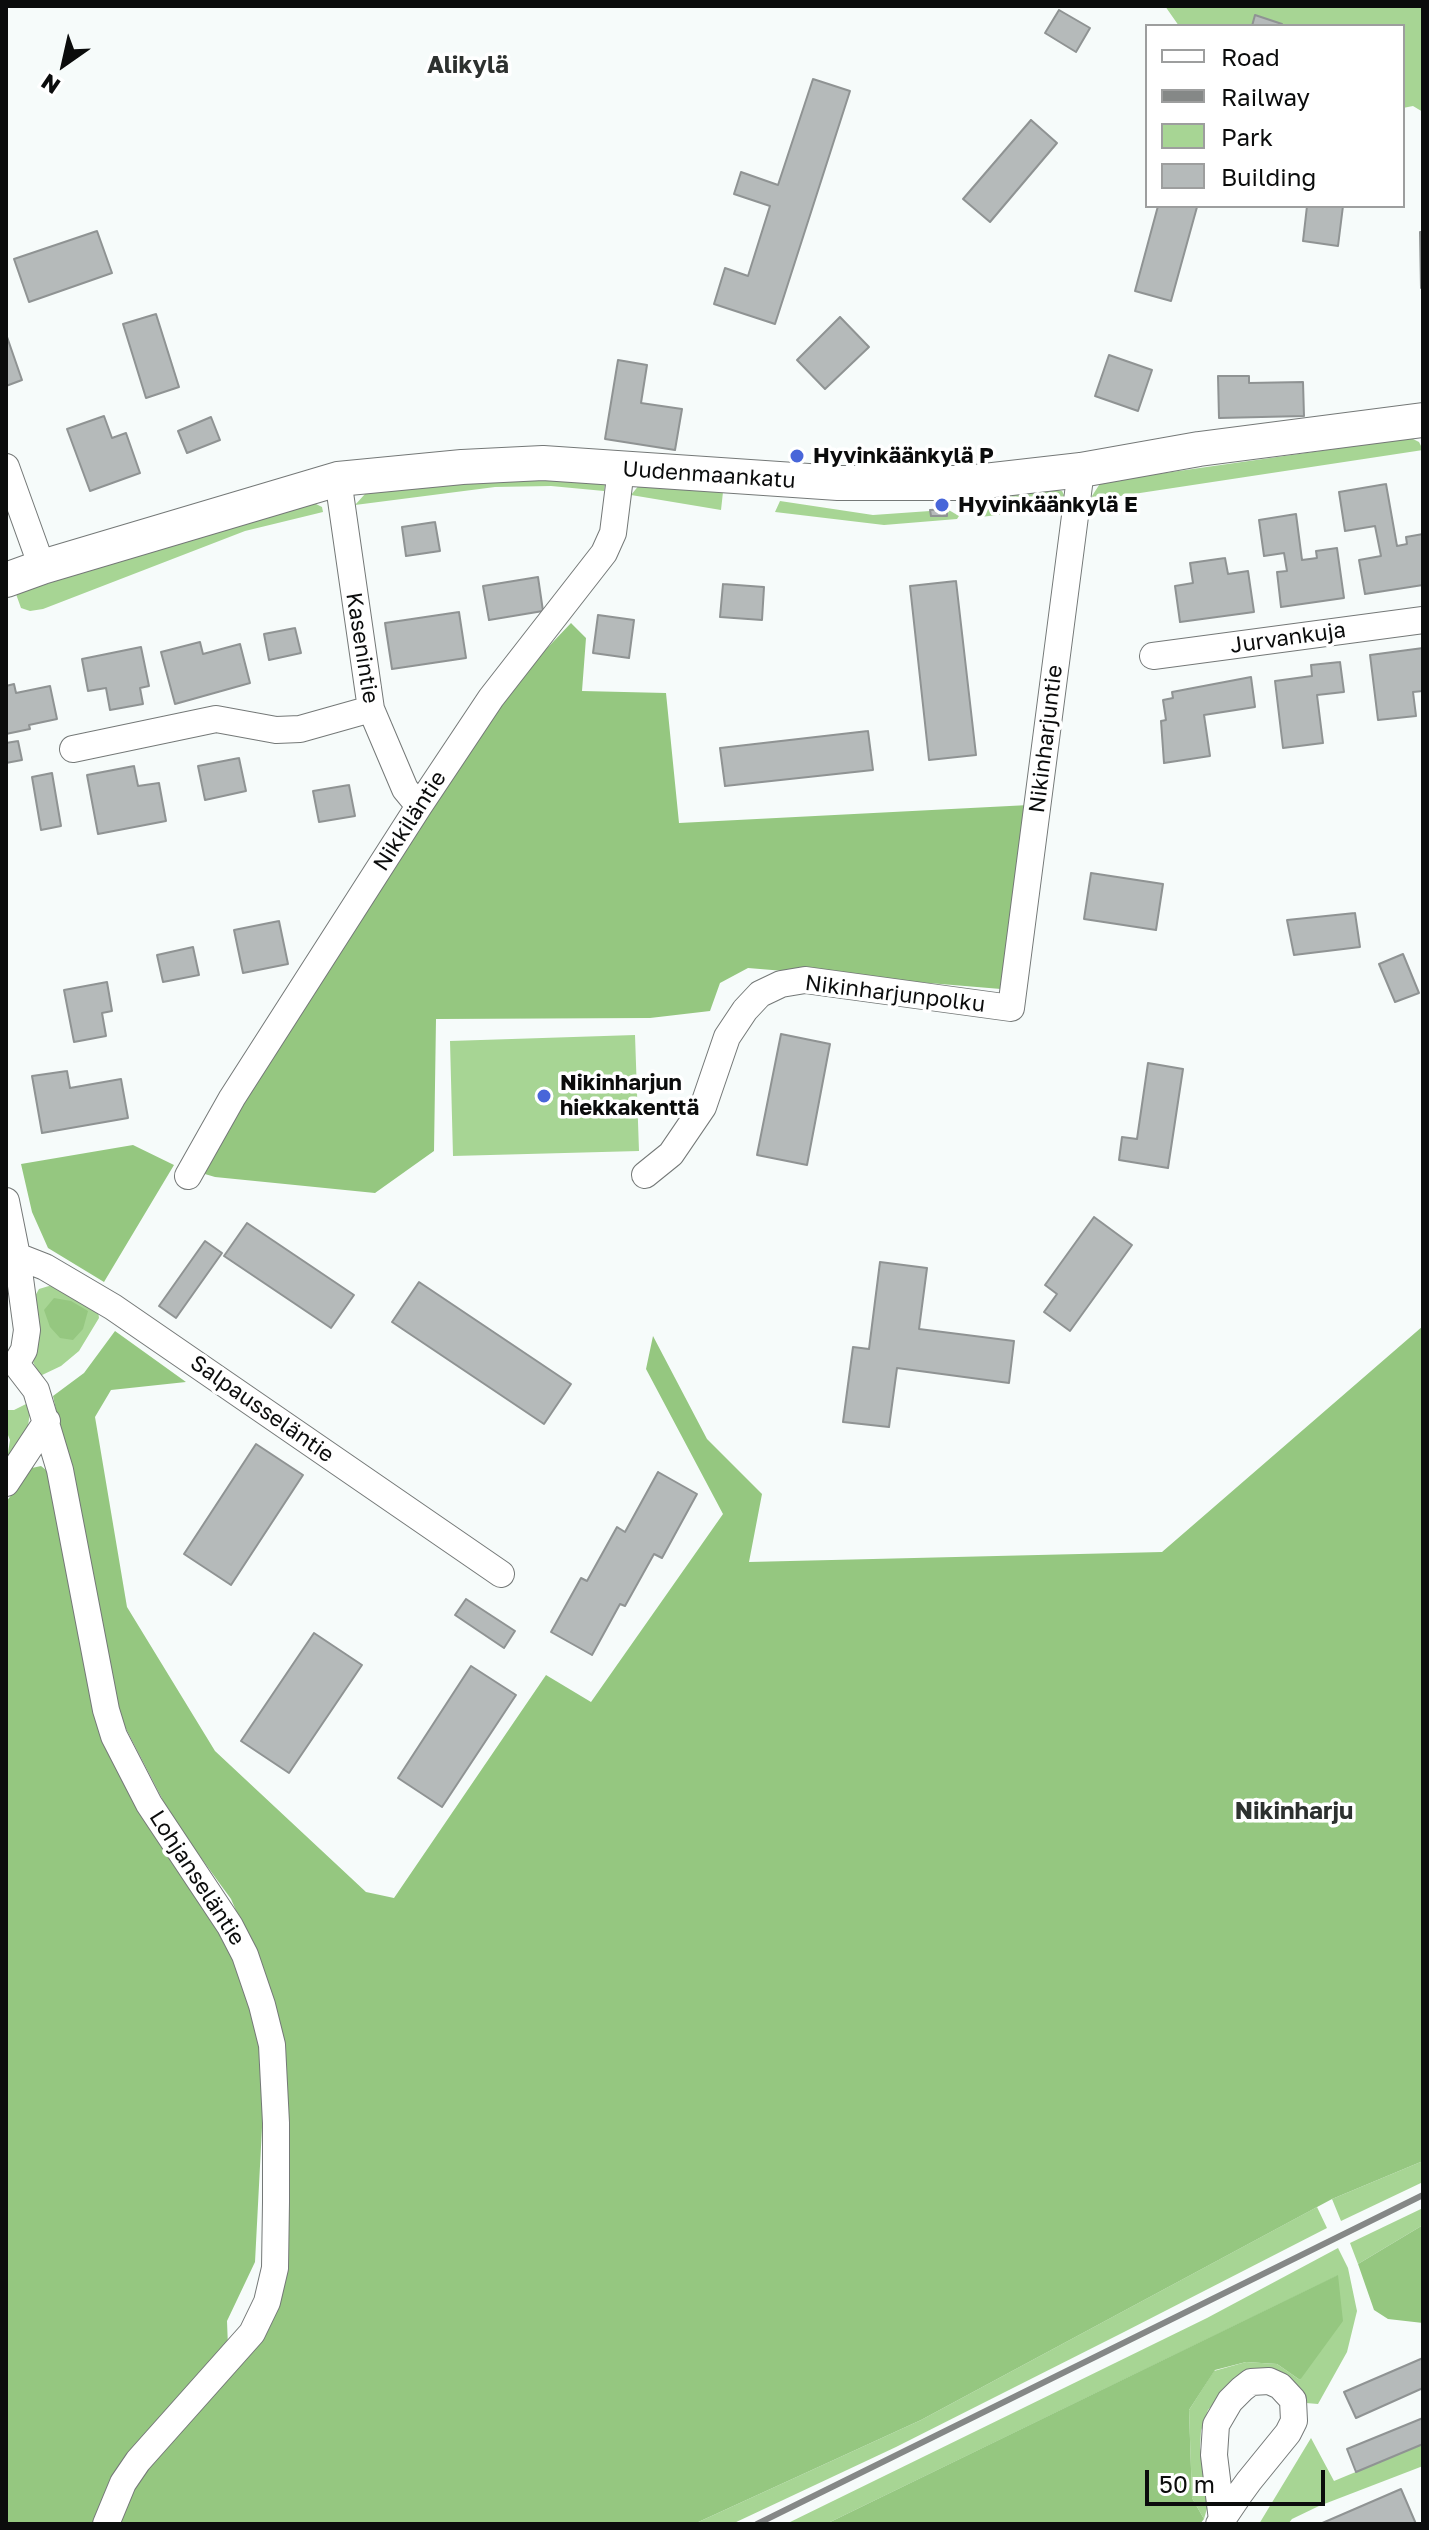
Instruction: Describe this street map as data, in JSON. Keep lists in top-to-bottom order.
{
  "streets": {
    "main road": ["Uudenmaankatu"],
    "street": [
      "Jurvankuja",
      "Kasenintie",
      "Nikinharjuntie",
      "Nikkiläntie",
      "Nikinharjunpolku",
      "Salpausseläntie",
      "Lohjanseläntie"
    ]
  },
  "crossings": [
    ["Uudenmaankatu", "Kasenintie"],
    ["Uudenmaankatu", "Nikinharjuntie"],
    ["Uudenmaankatu", "Nikkiläntie"],
    ["Kasenintie", "Nikkiläntie"],
    ["Nikinharjuntie", "Nikinharjunpolku"],
    ["Salpausseläntie", "Lohjanseläntie"]
  ],
  "districts": ["Alikylä", "Nikinharju"],
  "places": ["Hyvinkäänkylä P", "Hyvinkäänkylä E", "Nikinharjun hiekkakenttä"],
  "legend": [
    "Road",
    "Railway",
    "Park",
    "Building"
  ],
  "scale_bar": "50 m",
  "north": "bottom left"
}
